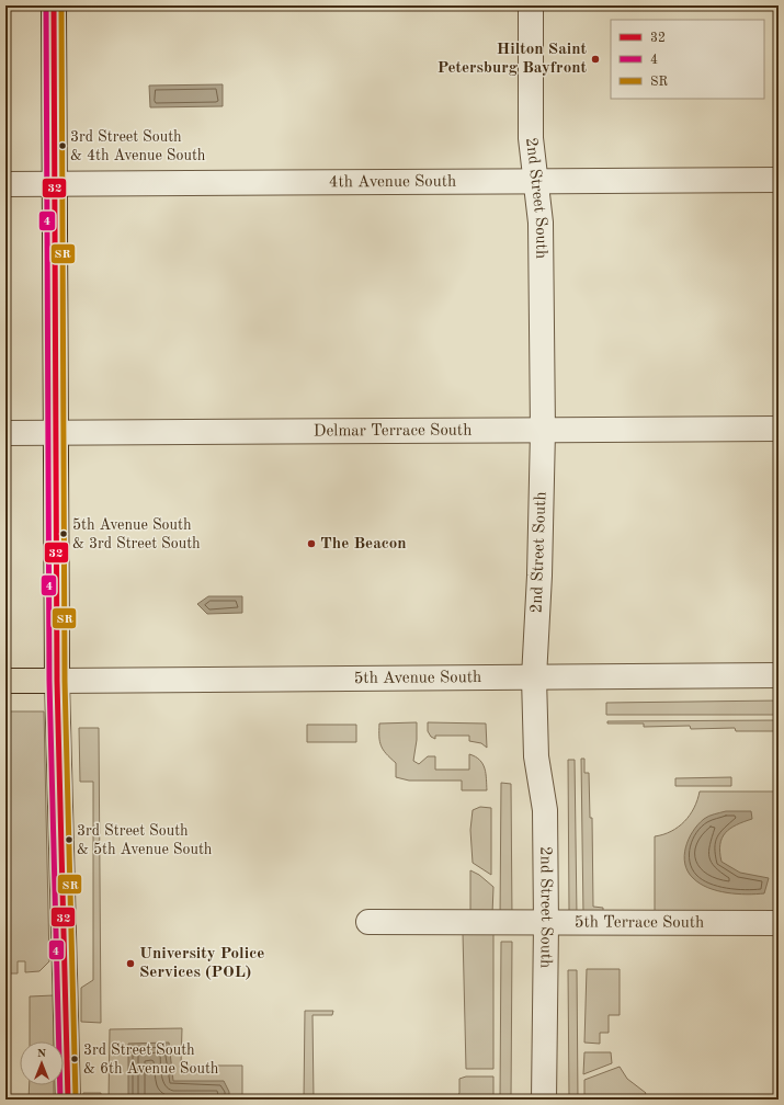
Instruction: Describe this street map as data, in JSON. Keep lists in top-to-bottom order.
{
  "streets": {
    "street": [
      "4th Avenue South",
      "2nd Street South",
      "Delmar Terrace South",
      "5th Avenue South",
      "5th Terrace South"
    ]
  },
  "crossings": [
    ["4th Avenue South", "2nd Street South"],
    ["2nd Street South", "Delmar Terrace South"],
    ["2nd Street South", "5th Avenue South"],
    ["2nd Street South", "5th Terrace South"]
  ],
  "places": [
    "Hilton Saint Petersburg Bayfront",
    "3rd Street South & 4th Avenue South",
    "5th Avenue South & 3rd Street South",
    "The Beacon",
    "3rd Street South & 5th Avenue South",
    "University Police Services (POL)",
    "3rd Street South & 6th Avenue South"
  ],
  "lines": ["transit line 32", "transit line 4", "transit line SR"],
  "legend": ["32", "4", "SR"],
  "north": "top"
}
